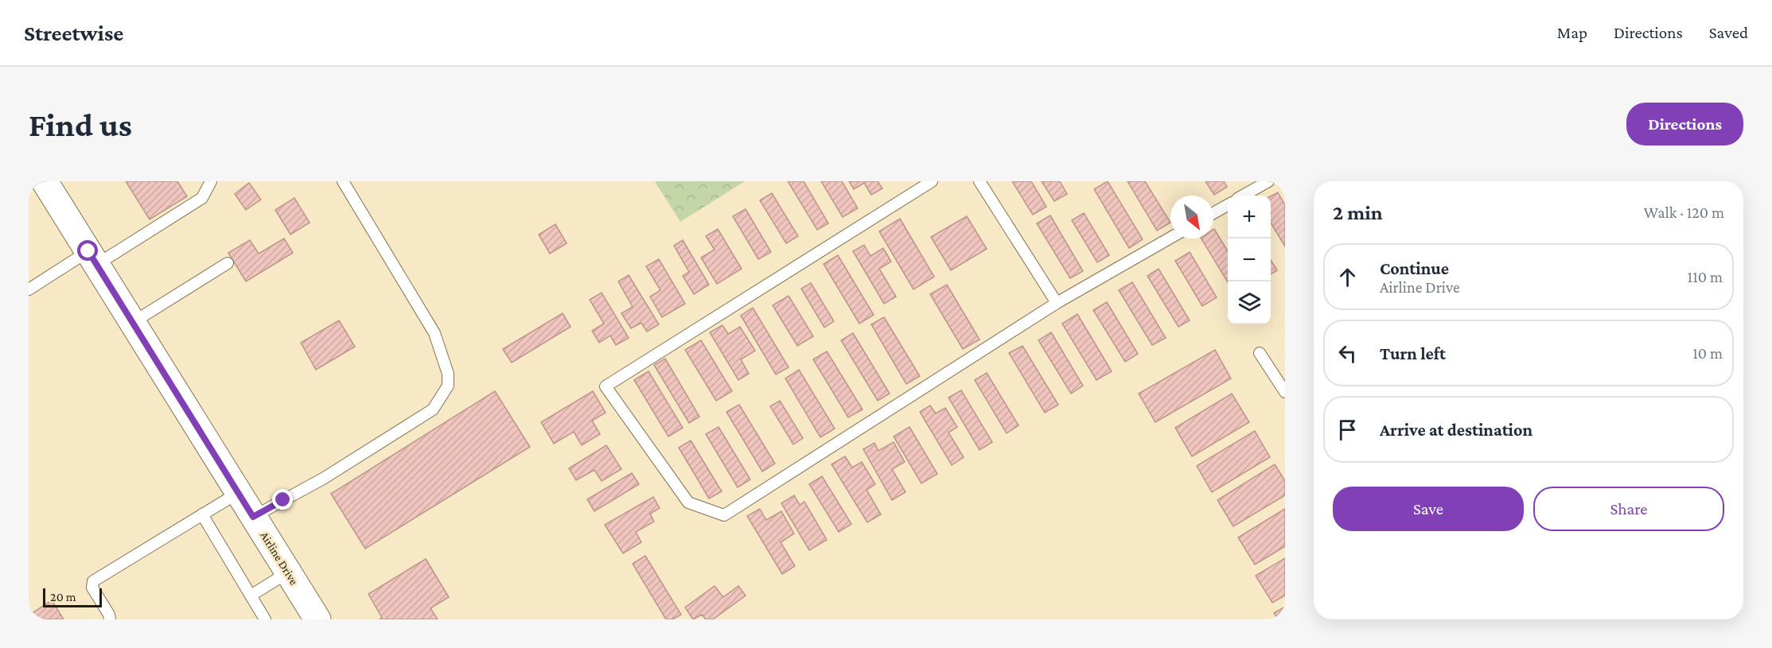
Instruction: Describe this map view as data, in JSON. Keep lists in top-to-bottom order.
{
  "streets": {
    "main road": ["Airline Drive"]
  },
  "scale_bar": "20 m",
  "north": "bottom right",
  "page": {
    "header": "Streetwise",
    "nav": ["Map", "Directions", "Saved"],
    "buttons": [
      "Directions",
      ["Save", "Share"]
    ],
    "title": "Find us",
    "heading": ["2 min", "Walk · 120 m"],
    "map_buttons": ["+", "−"],
    "list": [
      ["Continue", "Airline Drive", "110 m"],
      ["Turn left", "10 m"],
      "Arrive at destination"
    ],
    "scale": "20 m"
  }
}
